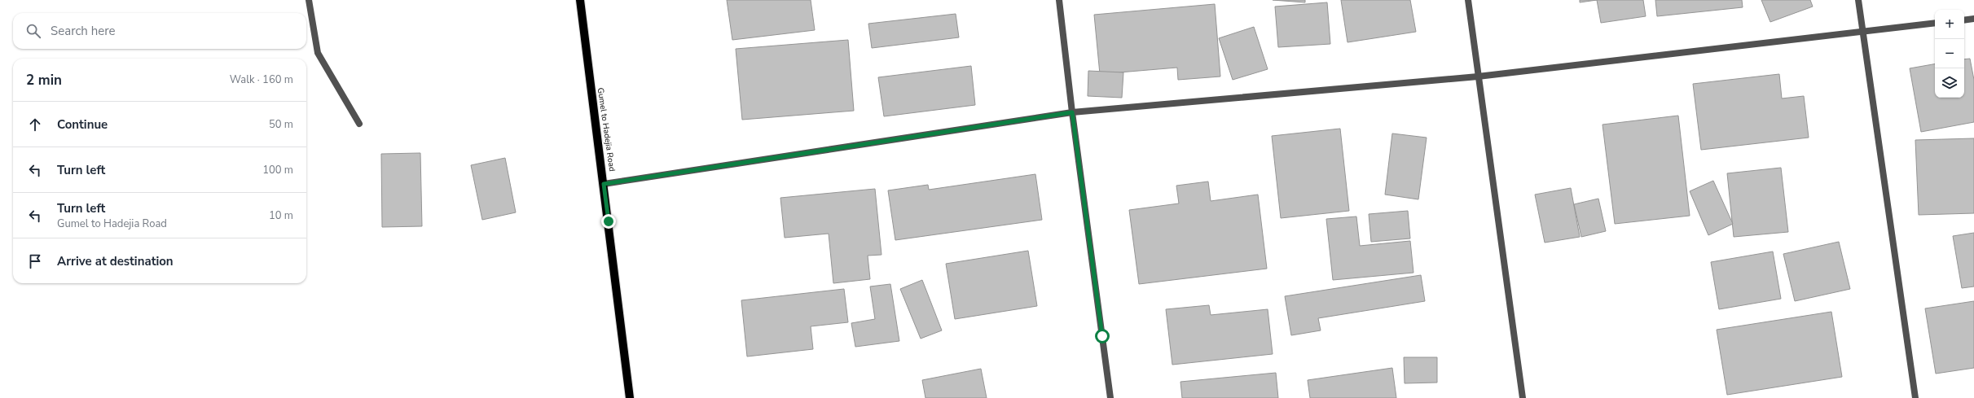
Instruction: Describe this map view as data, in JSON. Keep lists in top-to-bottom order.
{
  "streets": {
    "main road": ["Gumel to Hadejia Road"]
  },
  "page": {
    "map_buttons": ["+", "−"],
    "search": "Search here",
    "heading": ["2 min", "Walk · 160 m"],
    "list": [
      ["Continue", "50 m"],
      ["Turn left", "100 m"],
      ["Turn left", "Gumel to Hadejia Road", "10 m"],
      "Arrive at destination"
    ]
  }
}
